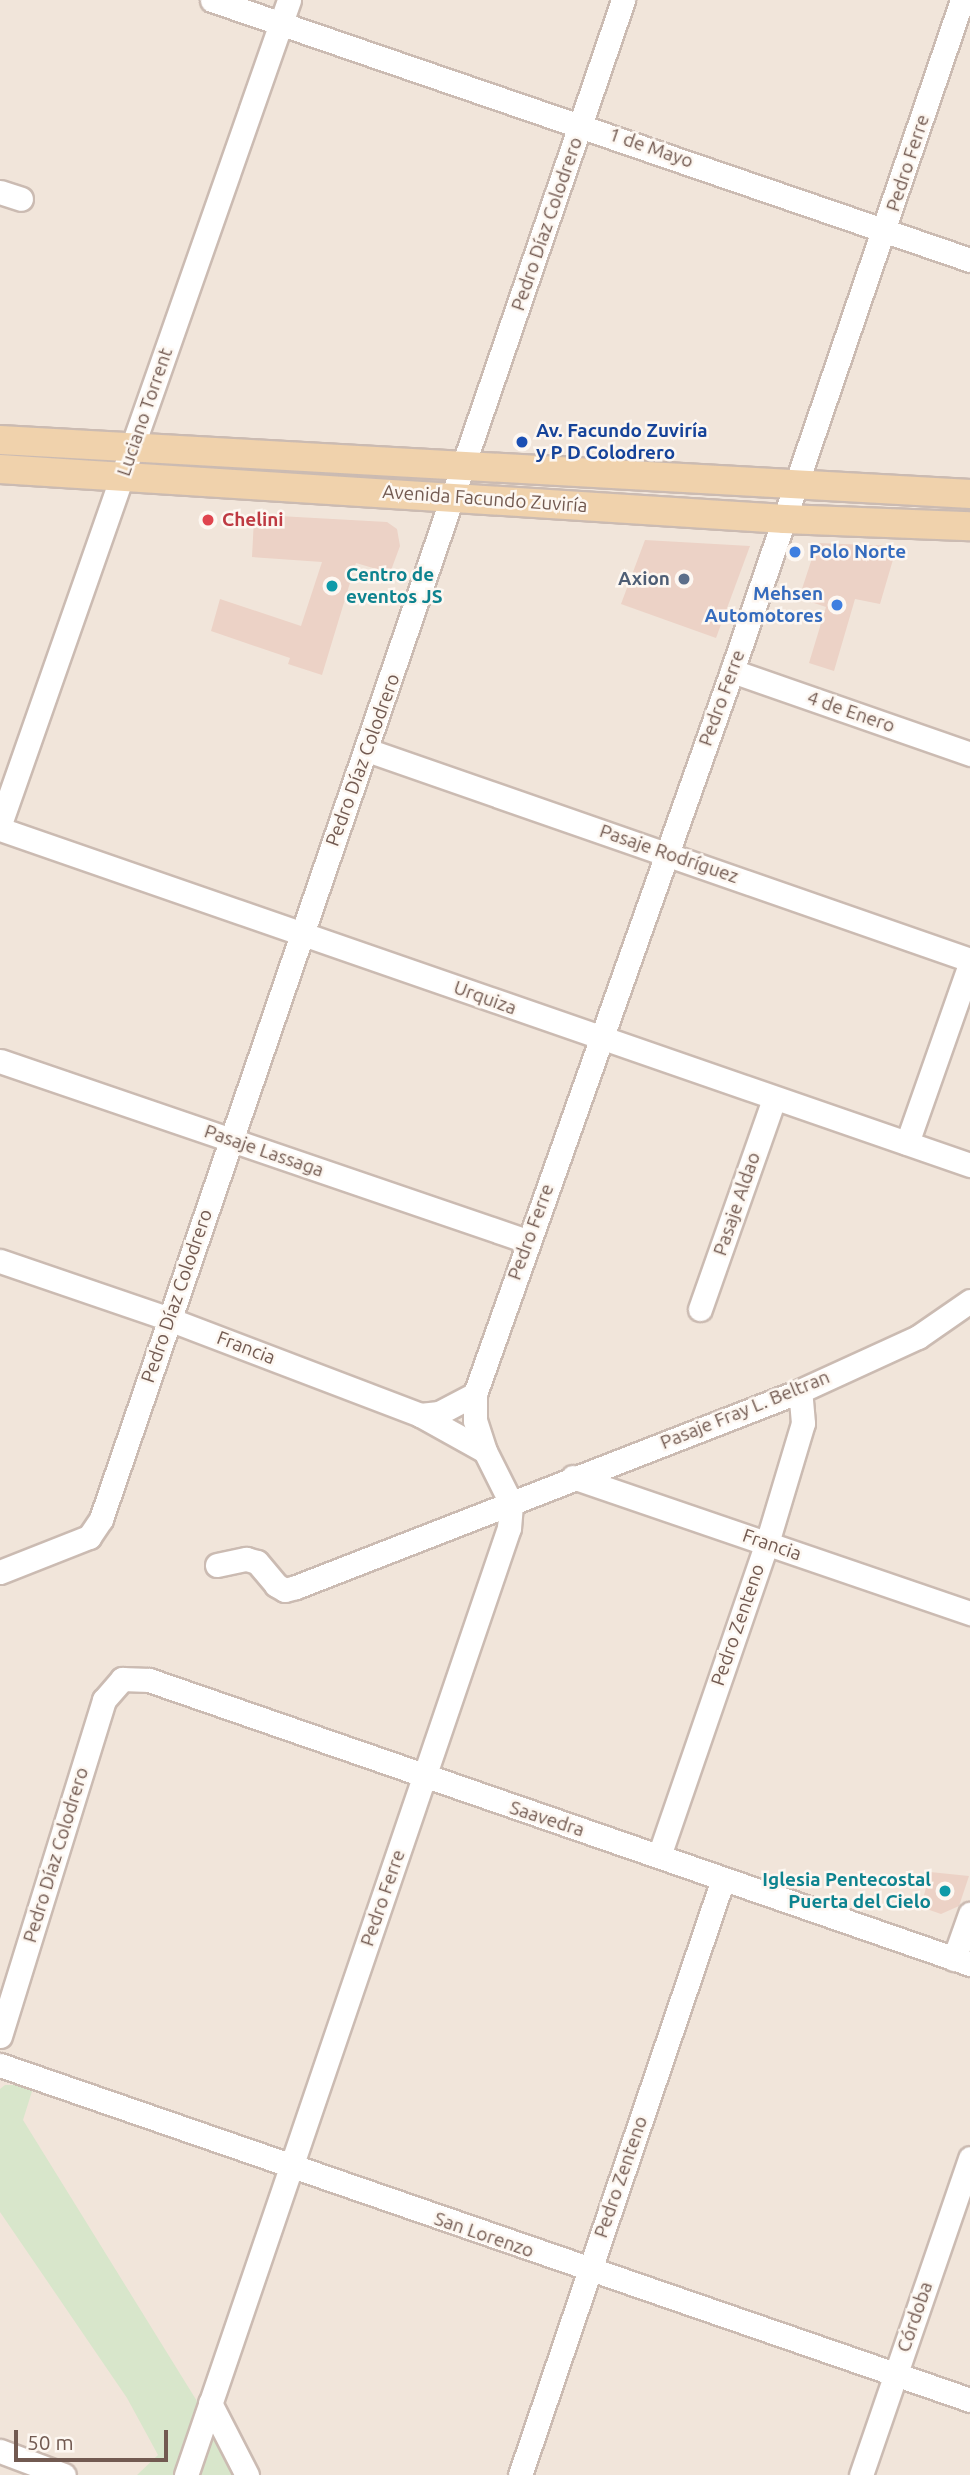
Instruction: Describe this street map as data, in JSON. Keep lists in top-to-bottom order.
{
  "streets": {
    "main road": ["Avenida Facundo Zuviría"],
    "street": [
      "1 de Mayo",
      "Pedro Ferre",
      "Pedro Díaz Colodrero",
      "Luciano Torrent",
      "4 de Enero",
      "Pasaje Rodríguez",
      "Urquiza",
      "Pasaje Lassaga",
      "Pasaje Aldao",
      "Francia",
      "Pasaje Fray L. Beltran",
      "Pedro Zenteno",
      "Saavedra",
      "San Lorenzo",
      "Córdoba"
    ]
  },
  "crossings": [
    ["1 de Mayo", "Pedro Ferre"],
    ["1 de Mayo", "Pedro Díaz Colodrero"],
    ["1 de Mayo", "Luciano Torrent"],
    ["Pedro Ferre", "Avenida Facundo Zuviría"],
    ["Pedro Ferre", "4 de Enero"],
    ["Pedro Ferre", "Pasaje Rodríguez"],
    ["Pedro Ferre", "Urquiza"],
    ["Pedro Ferre", "Pasaje Lassaga"],
    ["Pedro Ferre", "Francia"],
    ["Pedro Ferre", "Pasaje Fray L. Beltran"],
    ["Pedro Ferre", "Saavedra"],
    ["Pedro Ferre", "San Lorenzo"],
    ["Pedro Díaz Colodrero", "Avenida Facundo Zuviría"],
    ["Pedro Díaz Colodrero", "Pasaje Rodríguez"],
    ["Pedro Díaz Colodrero", "Urquiza"],
    ["Pedro Díaz Colodrero", "Pasaje Lassaga"],
    ["Pedro Díaz Colodrero", "Francia"],
    ["Pedro Díaz Colodrero", "Saavedra"],
    ["Luciano Torrent", "Avenida Facundo Zuviría"],
    ["Luciano Torrent", "Urquiza"],
    ["Urquiza", "Pasaje Aldao"],
    ["Francia", "Pasaje Fray L. Beltran"],
    ["Francia", "Pedro Zenteno"],
    ["Pasaje Fray L. Beltran", "Pedro Zenteno"],
    ["Pedro Zenteno", "Saavedra"],
    ["Pedro Zenteno", "San Lorenzo"],
    ["San Lorenzo", "Córdoba"]
  ],
  "places": [
    "Av. Facundo Zuviría y P D Colodrero",
    "Chelini",
    "Polo Norte",
    "Axion",
    "Centro de eventos JS",
    "Mehsen Automotores",
    "Iglesia Pentecostal Puerta del Cielo"
  ],
  "scale_bar": "50 m"
}
